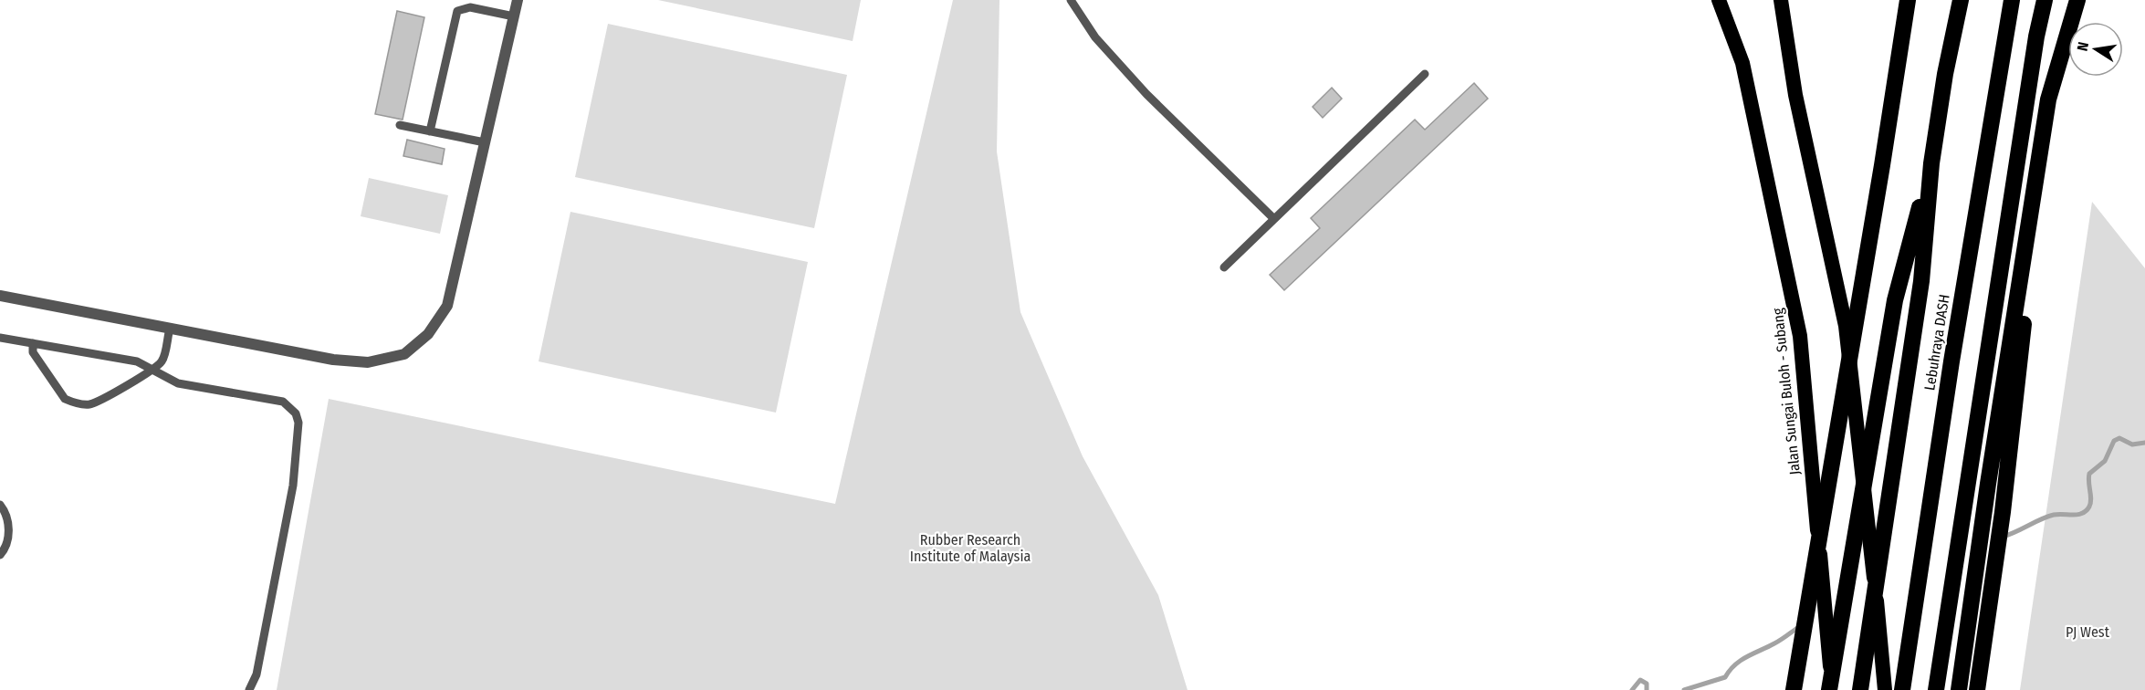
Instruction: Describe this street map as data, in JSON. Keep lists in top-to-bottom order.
{
  "streets": {
    "highway": ["Lebuhraya DASH", "Jalan Sungai Buloh - Subang"]
  },
  "parks": ["Rubber Research Institute of Malaysia", "PJ West"],
  "north": "left"
}
